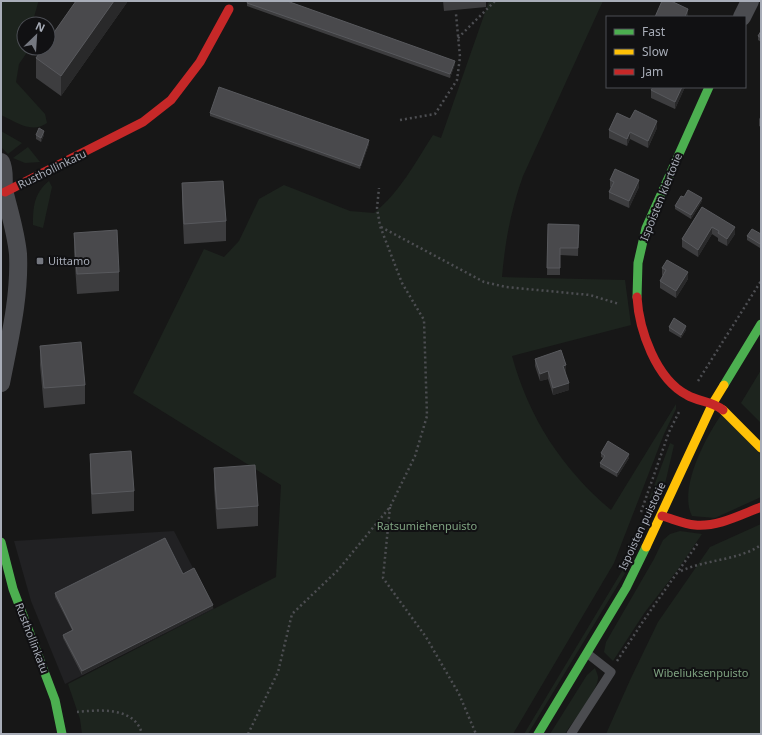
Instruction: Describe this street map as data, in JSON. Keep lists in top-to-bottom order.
{
  "streets": {
    "street": ["Rusthollinkatu", "Ispoisten kiertotie", "Ispoisten puistotie"]
  },
  "crossings": [
    ["Ispoisten kiertotie", "Ispoisten puistotie"]
  ],
  "parks": ["Ratsumiehenpuisto", "Wibeliuksenpuisto"],
  "places": {
    "transit": ["Uittamo"]
  },
  "legend": ["Fast", "Slow", "Jam"],
  "north": "top right"
}
